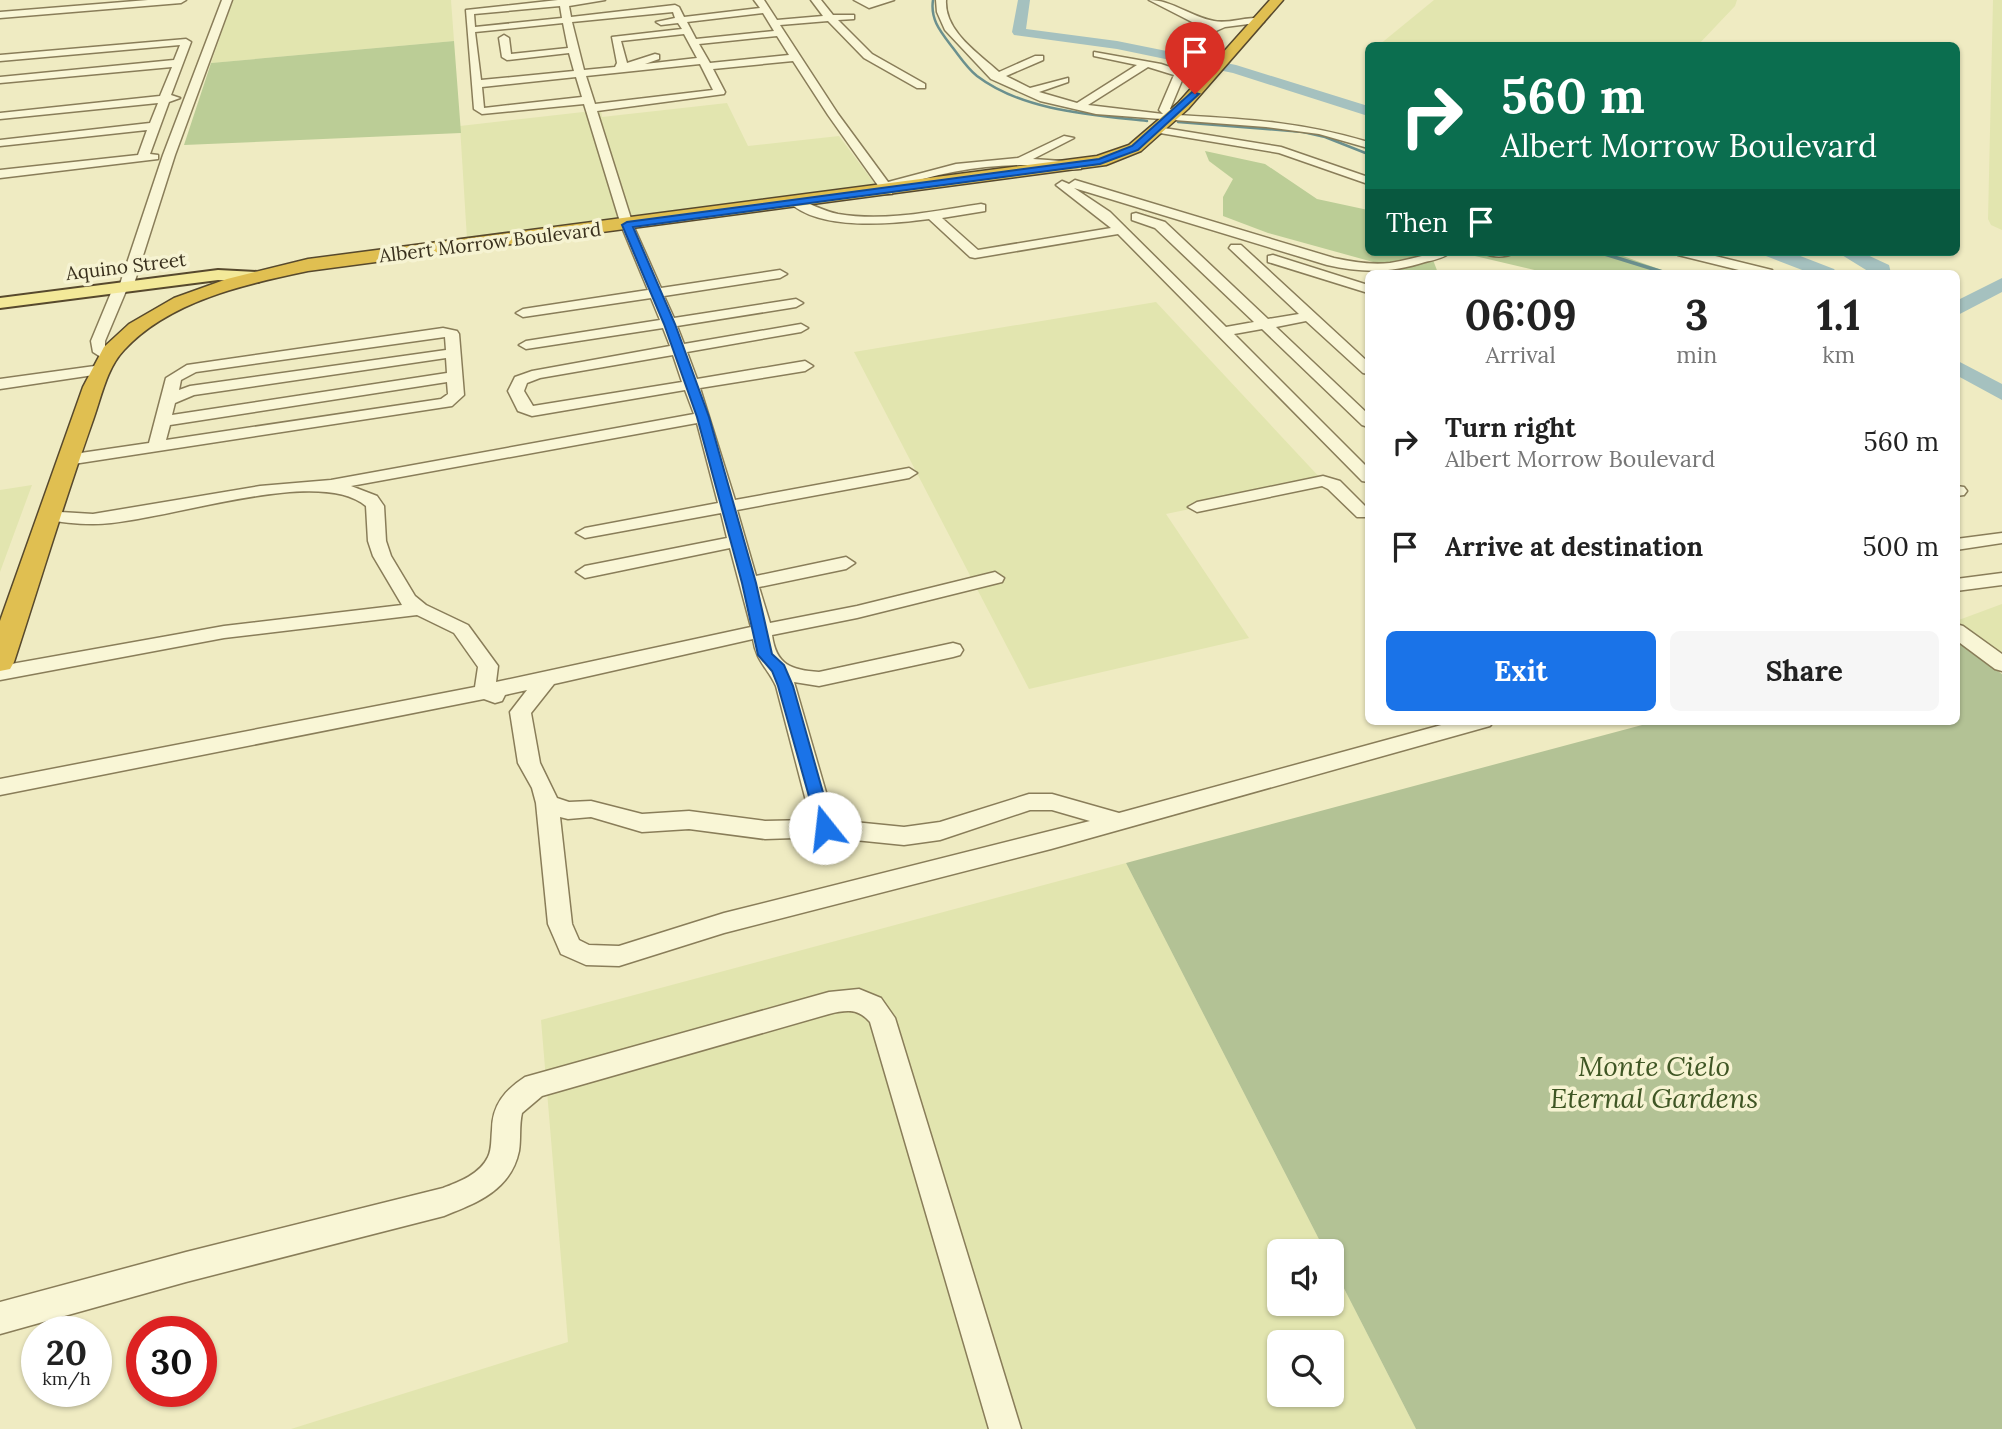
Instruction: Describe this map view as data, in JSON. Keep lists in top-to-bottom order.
{
  "streets": {
    "highway": ["Albert Morrow Boulevard"],
    "main road": ["Aquino Street"]
  },
  "crossings": [
    ["Albert Morrow Boulevard", "Aquino Street"]
  ],
  "parks": ["Monte Cielo Eternal Gardens"],
  "page": {
    "turn": ["560 m", "Albert Morrow Boulevard"],
    "then": "Then",
    "eta": [
      "06:09",
      "Arrival",
      "3",
      "min",
      "1.1",
      "km"
    ],
    "list": [
      {
        "name": "Turn right",
        "note": "Albert Morrow Boulevard",
        "value": "560 m"
      },
      {
        "name": "Arrive at destination",
        "value": "500 m"
      }
    ],
    "buttons": ["Exit", "Share"],
    "speed": "20 km/h",
    "limit": "30"
  }
}
